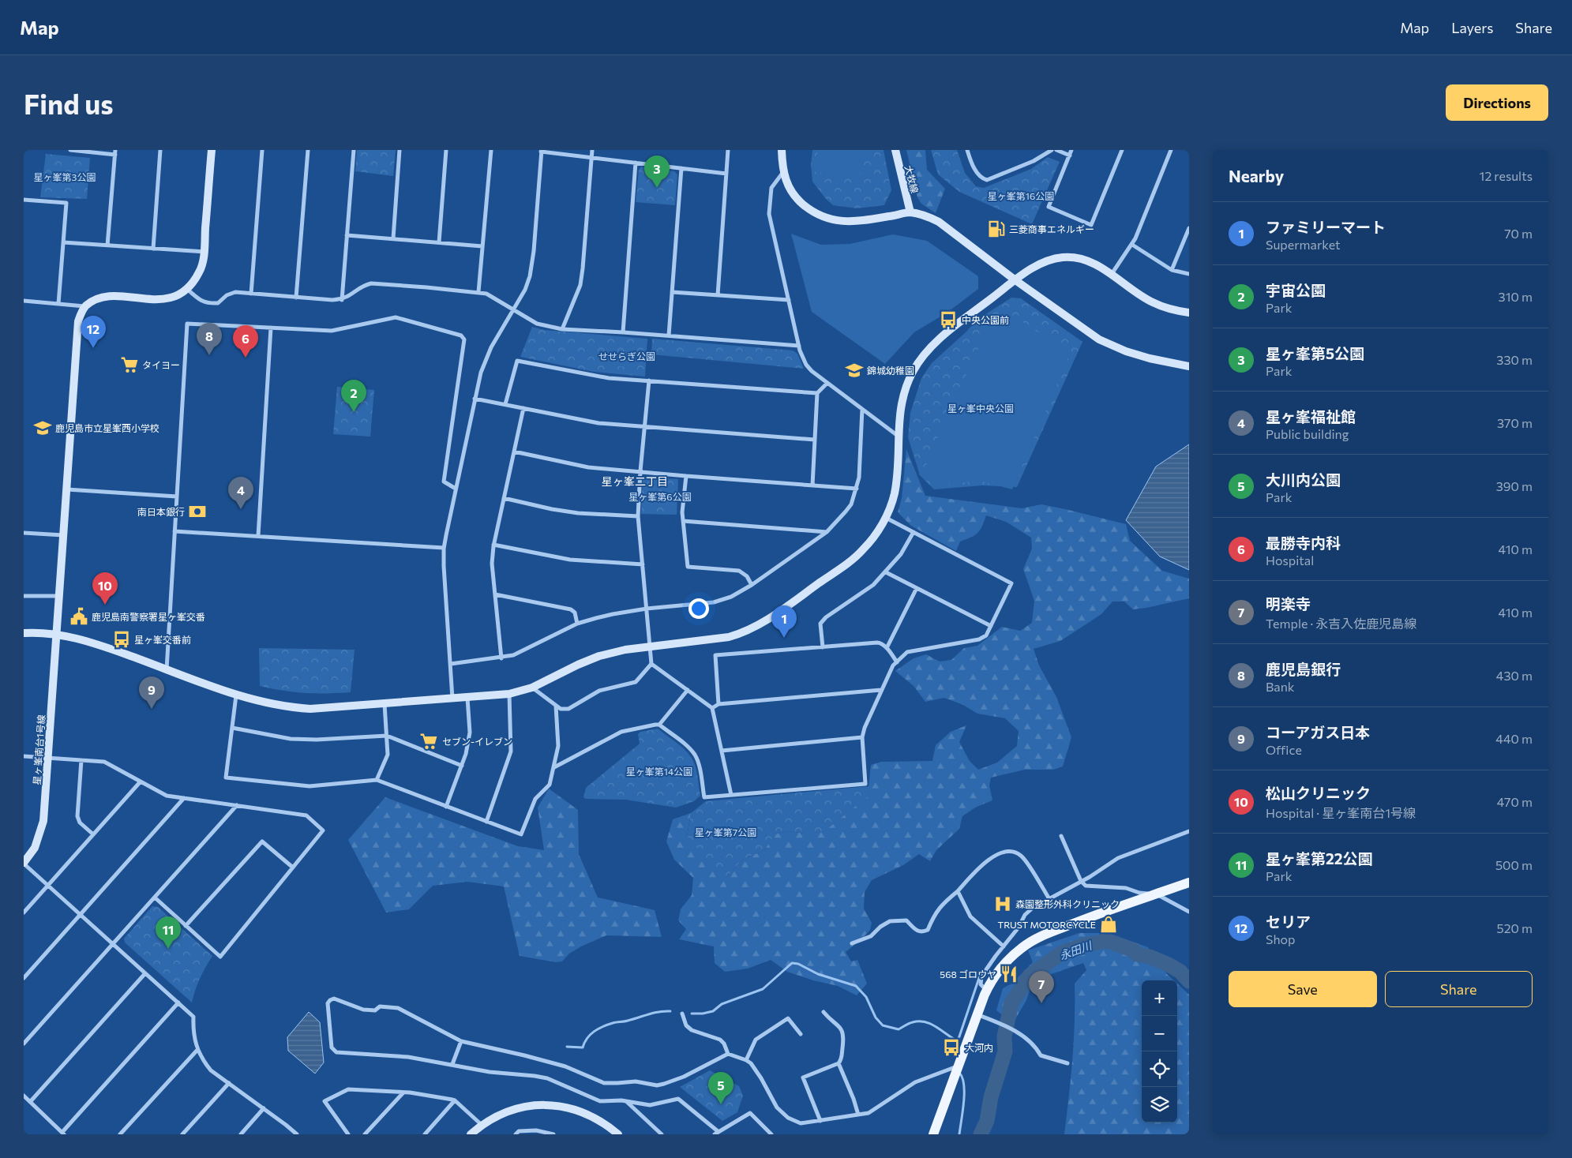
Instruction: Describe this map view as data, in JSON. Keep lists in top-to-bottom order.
{
  "streets": {
    "street": ["大牧線", "星ヶ峯南台1号線"]
  },
  "districts": ["星ヶ峯二丁目"],
  "water": ["永田川"],
  "parks": [
    "星ヶ峯第3公園",
    "星ヶ峯第16公園",
    "せせらぎ公園",
    "星ヶ峯中央公園",
    "星ヶ峯第6公園",
    "星ヶ峯第14公園",
    "星ヶ峯第7公園"
  ],
  "places": {
    "fuel station": ["三菱商事エネルギー"],
    "bus stop": ["中央公園前", "星ヶ峯交番前", "大河内"],
    "supermarket": ["タイヨー", "セブン-イレブン"],
    "school or university": ["錦城幼稚園", "鹿児島市立星峯西小学校"],
    "bank": ["南日本銀行"],
    "public building": ["鹿児島南警察署星ヶ峯交番"],
    "hospital": ["森園整形外科クリニック"],
    "shop": ["TRUST MOTORCYCLE"],
    "restaurant": ["568 ゴロウヤ"]
  },
  "page": {
    "header": "Map",
    "nav": ["Map", "Layers", "Share"],
    "buttons": [
      "Directions",
      ["Save", "Share"]
    ],
    "title": "Find us",
    "heading": ["Nearby", "12 results"],
    "pins": [
      "3",
      "12",
      "8",
      "6",
      "2",
      "4",
      "10",
      "1",
      "9",
      "11",
      "7",
      "5"
    ],
    "list": [
      {
        "mark": "1",
        "name": "ファミリーマート",
        "note": "Supermarket",
        "value": "70 m"
      },
      {
        "mark": "2",
        "name": "宇宙公園",
        "note": "Park",
        "value": "310 m"
      },
      {
        "mark": "3",
        "name": "星ヶ峯第5公園",
        "note": "Park",
        "value": "330 m"
      },
      {
        "mark": "4",
        "name": "星ヶ峯福祉館",
        "note": "Public building",
        "value": "370 m"
      },
      {
        "mark": "5",
        "name": "大川内公園",
        "note": "Park",
        "value": "390 m"
      },
      {
        "mark": "6",
        "name": "最勝寺内科",
        "note": "Hospital",
        "value": "410 m"
      },
      {
        "mark": "7",
        "name": "明楽寺",
        "note": "Temple · 永吉入佐鹿児島線",
        "value": "410 m"
      },
      {
        "mark": "8",
        "name": "鹿児島銀行",
        "note": "Bank",
        "value": "430 m"
      },
      {
        "mark": "9",
        "name": "コーアガス日本",
        "note": "Office",
        "value": "440 m"
      },
      {
        "mark": "10",
        "name": "松山クリニック",
        "note": "Hospital · 星ヶ峯南台1号線",
        "value": "470 m"
      },
      {
        "mark": "11",
        "name": "星ヶ峯第22公園",
        "note": "Park",
        "value": "500 m"
      },
      {
        "mark": "12",
        "name": "セリア",
        "note": "Shop",
        "value": "520 m"
      }
    ],
    "map_buttons": ["+", "−"]
  }
}
